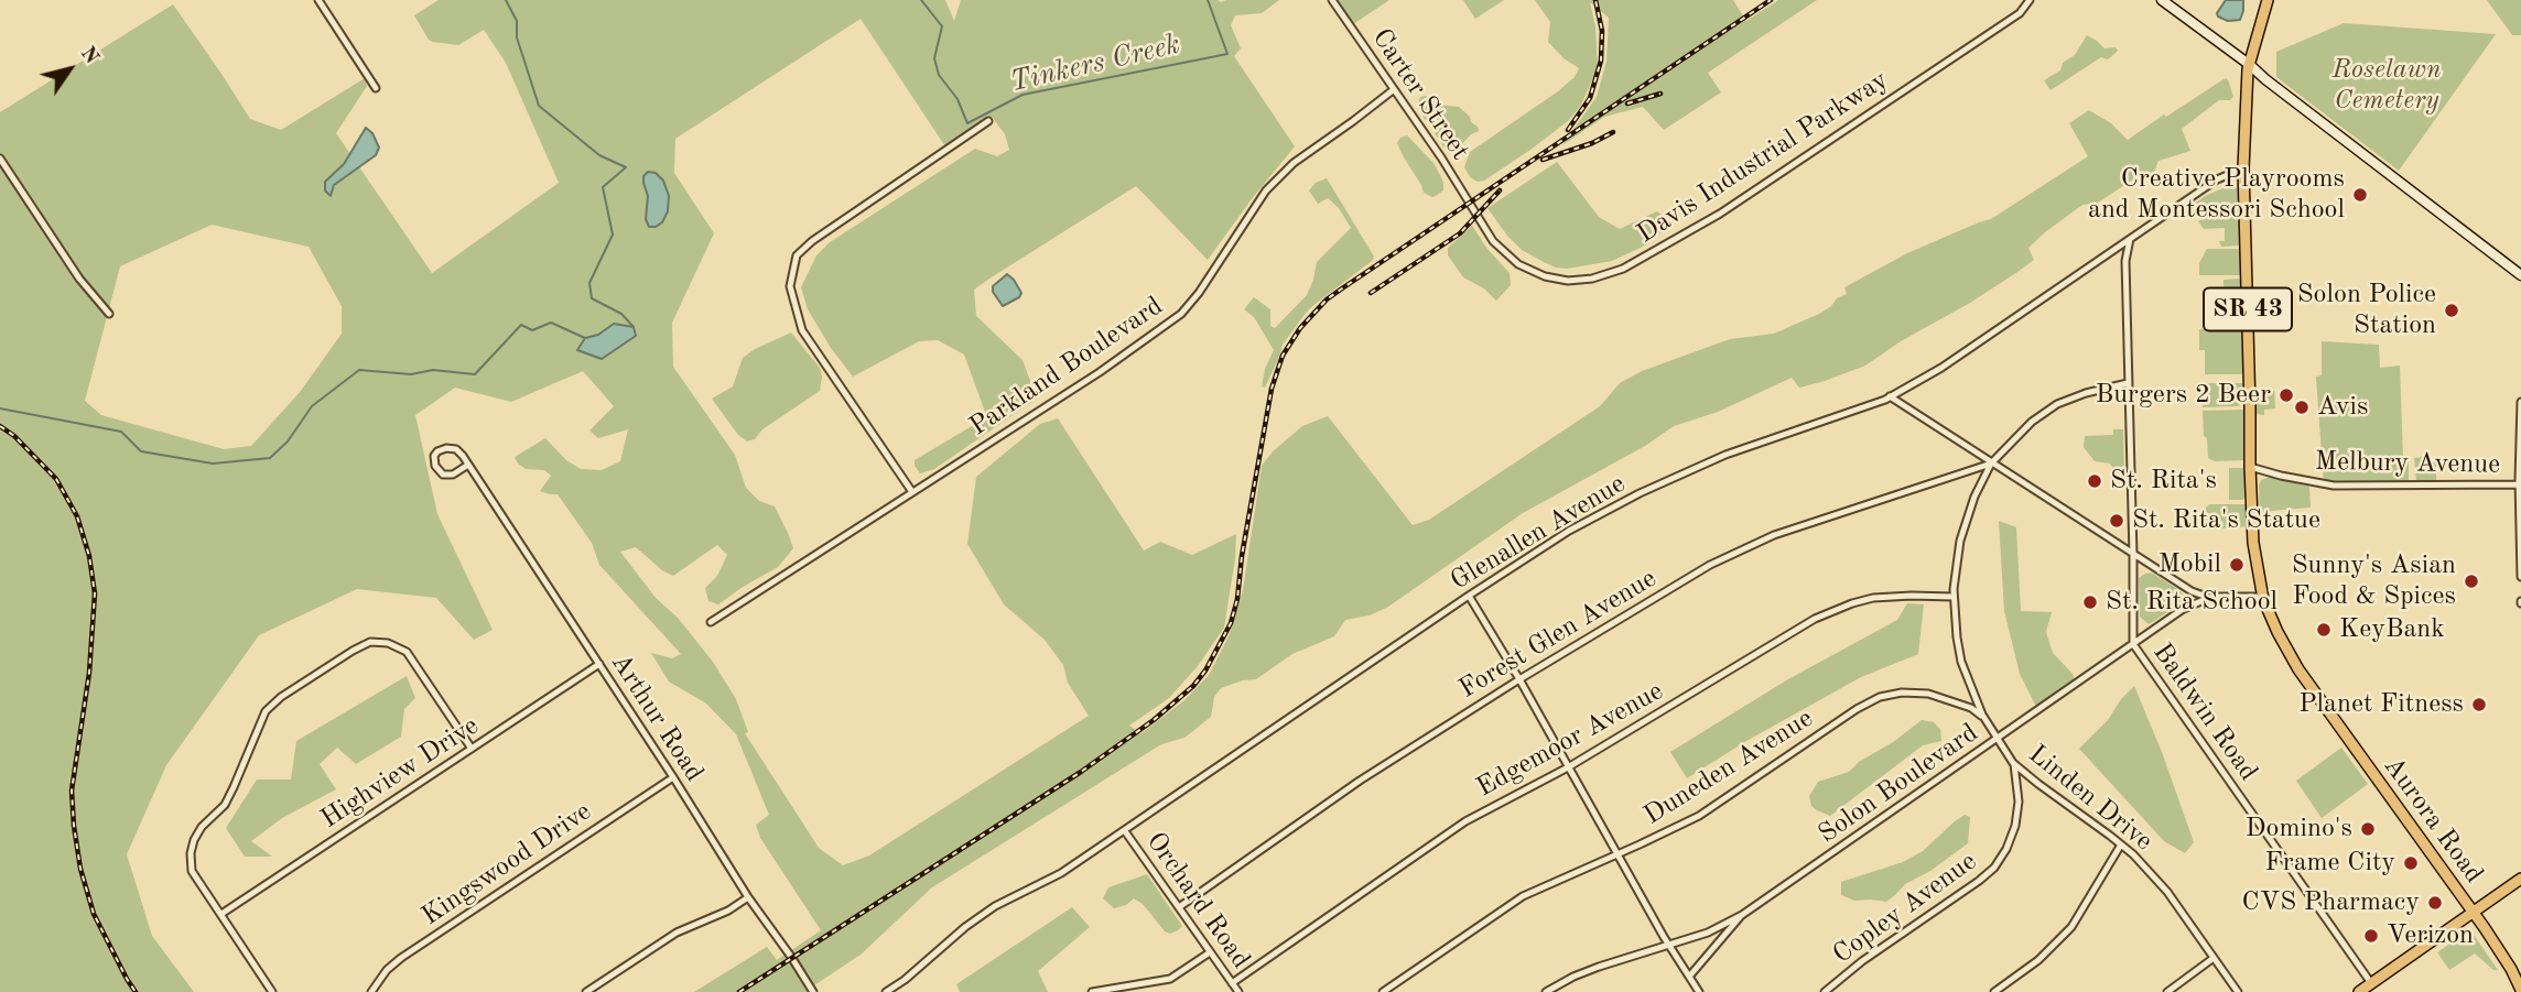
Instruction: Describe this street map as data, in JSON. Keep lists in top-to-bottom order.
{
  "streets": {
    "main road": ["SR 43", "Aurora Road"],
    "street": [
      "Carter Street",
      "Davis Industrial Parkway",
      "Parkland Boulevard",
      "Melbury Avenue",
      "Glenallen Avenue",
      "Forest Glen Avenue",
      "Baldwin Road",
      "Arthur Road",
      "Edgemoor Avenue",
      "Duneden Avenue",
      "Highview Drive",
      "Solon Boulevard",
      "Linden Drive",
      "Kingswood Drive",
      "Orchard Road",
      "Copley Avenue"
    ]
  },
  "crossings": [
    ["Carter Street", "Davis Industrial Parkway"],
    ["Carter Street", "Parkland Boulevard"],
    ["Melbury Avenue", "Aurora Road"],
    ["Glenallen Avenue", "Baldwin Road"],
    ["Glenallen Avenue", "Aurora Road"],
    ["Glenallen Avenue", "Orchard Road"],
    ["Forest Glen Avenue", "Linden Drive"],
    ["Forest Glen Avenue", "Orchard Road"],
    ["Baldwin Road", "Solon Boulevard"],
    ["Baldwin Road", "Linden Drive"],
    ["Arthur Road", "Highview Drive"],
    ["Arthur Road", "Kingswood Drive"],
    ["Edgemoor Avenue", "Linden Drive"],
    ["Edgemoor Avenue", "Orchard Road"],
    ["Duneden Avenue", "Linden Drive"],
    ["Solon Boulevard", "Linden Drive"],
    ["Solon Boulevard", "Aurora Road"],
    ["Linden Drive", "Copley Avenue"]
  ],
  "water": ["Tinkers Creek"],
  "parks": ["Roselawn Cemetery"],
  "places": [
    "Creative Playrooms and Montessori School",
    "Solon Police Station",
    "Burgers 2 Beer",
    "Avis",
    "St. Rita's",
    "St. Rita's Statue",
    "Mobil",
    "Sunny's Asian Food & Spices",
    "St. Rita School",
    "KeyBank",
    "Planet Fitness",
    "Domino's",
    "Frame City",
    "CVS Pharmacy",
    "Verizon"
  ],
  "north": "top right"
}
